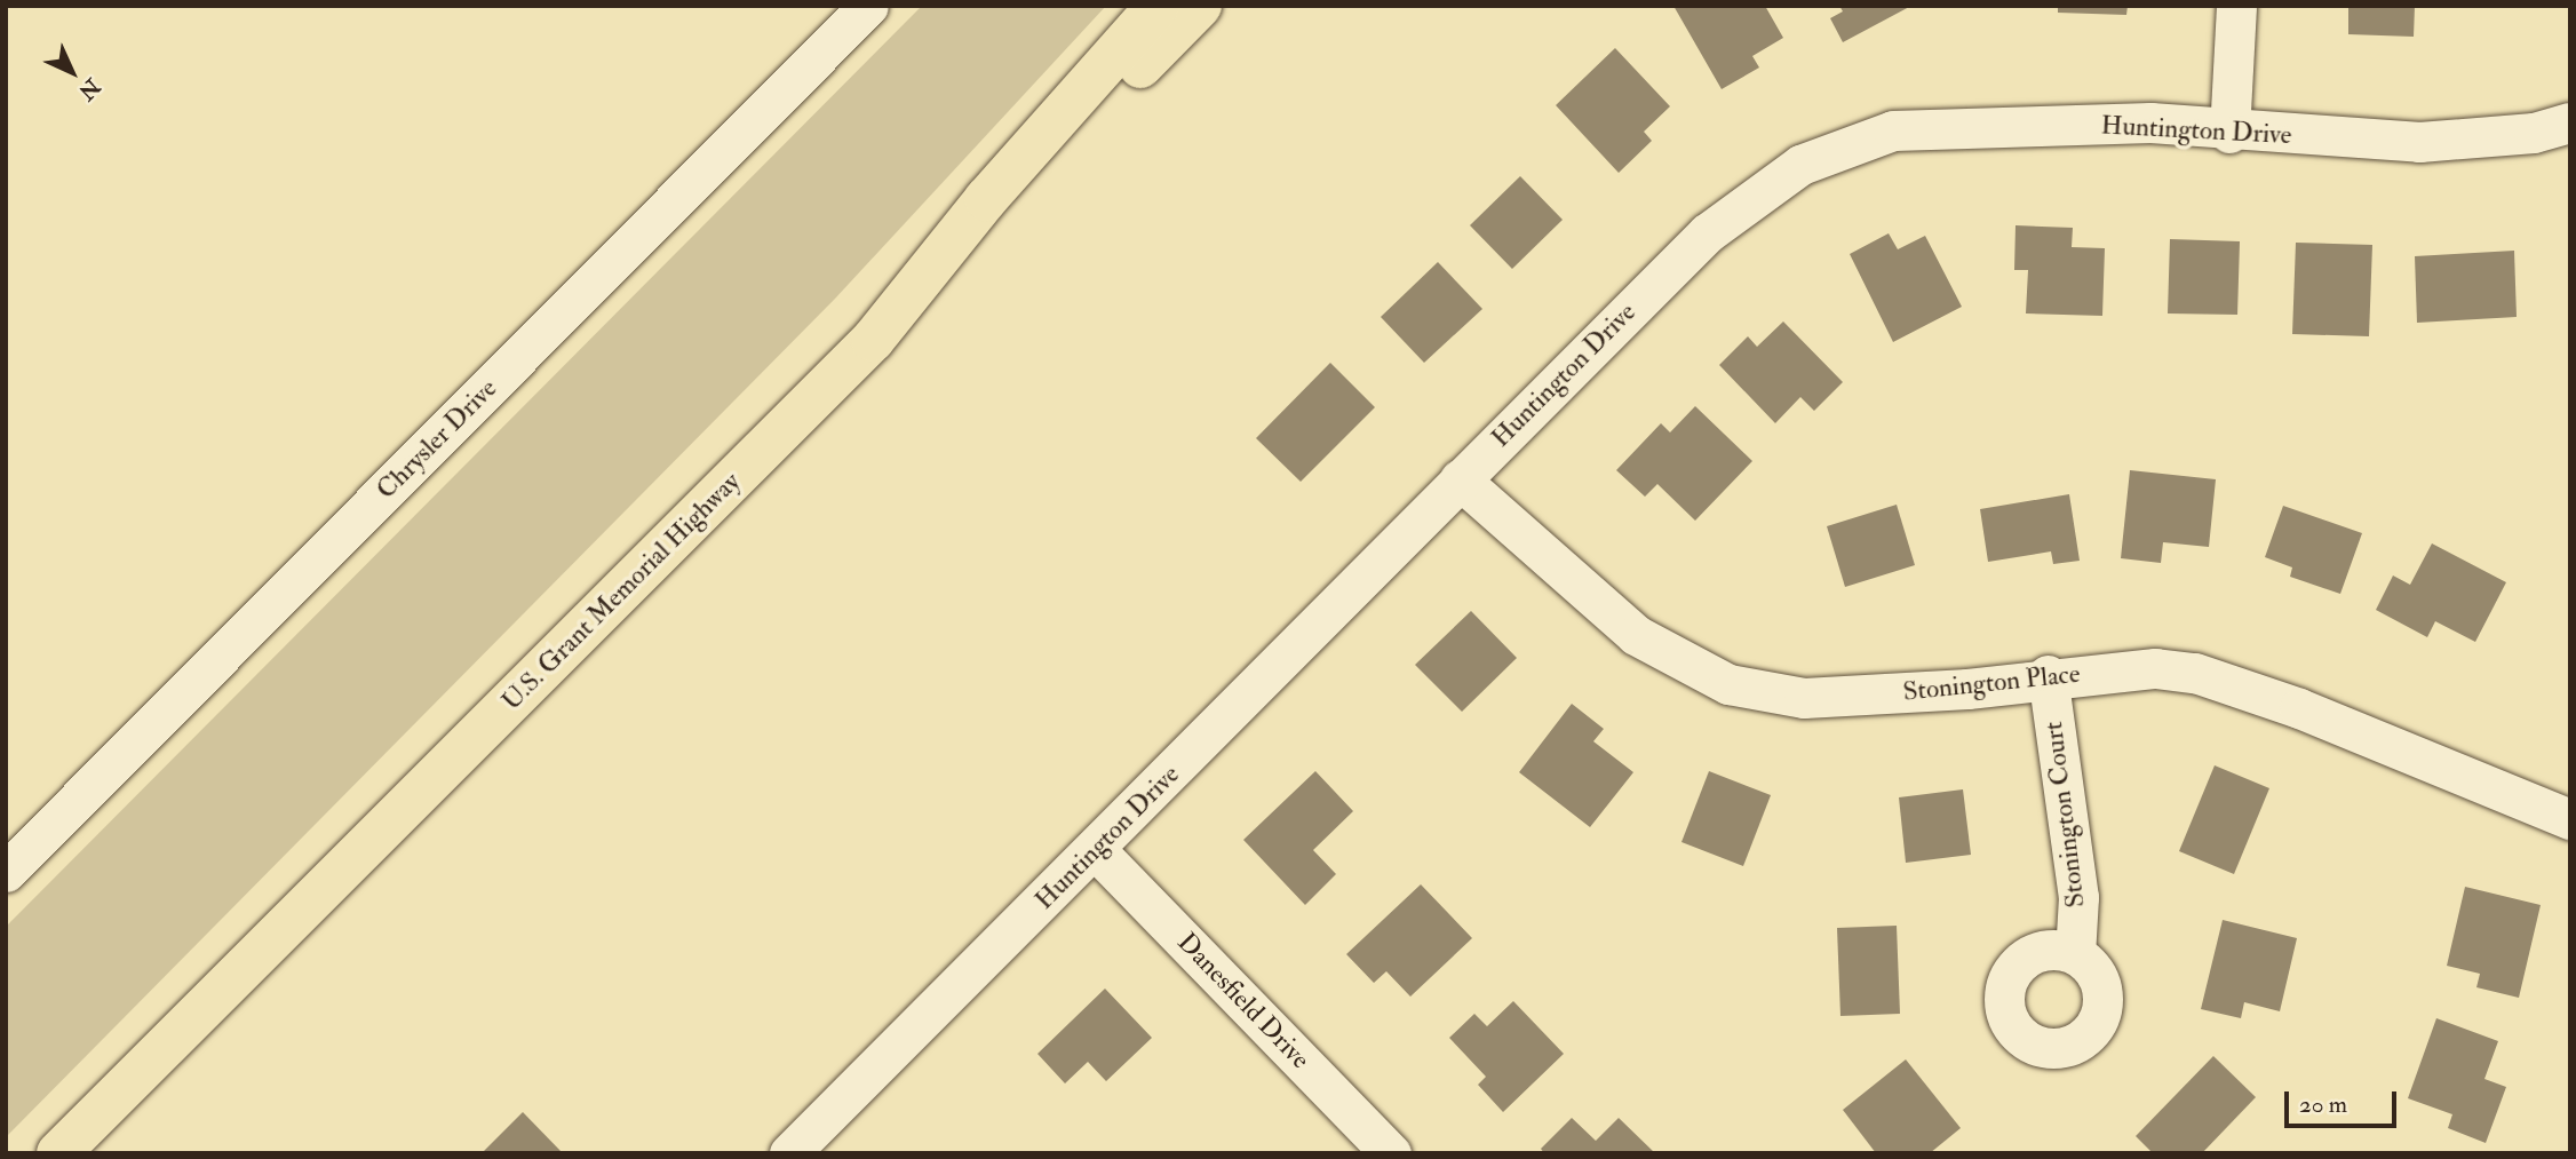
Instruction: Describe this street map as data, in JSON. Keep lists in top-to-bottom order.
{
  "streets": {
    "main road": ["U.S. Grant Memorial Highway"],
    "street": [
      "Huntington Drive",
      "Chrysler Drive",
      "Stonington Place",
      "Stonington Court",
      "Danesfield Drive"
    ]
  },
  "crossings": [
    ["Huntington Drive", "Stonington Place"],
    ["Huntington Drive", "Danesfield Drive"],
    ["Stonington Place", "Stonington Court"]
  ],
  "scale_bar": "20 m",
  "north": "bottom right"
}
